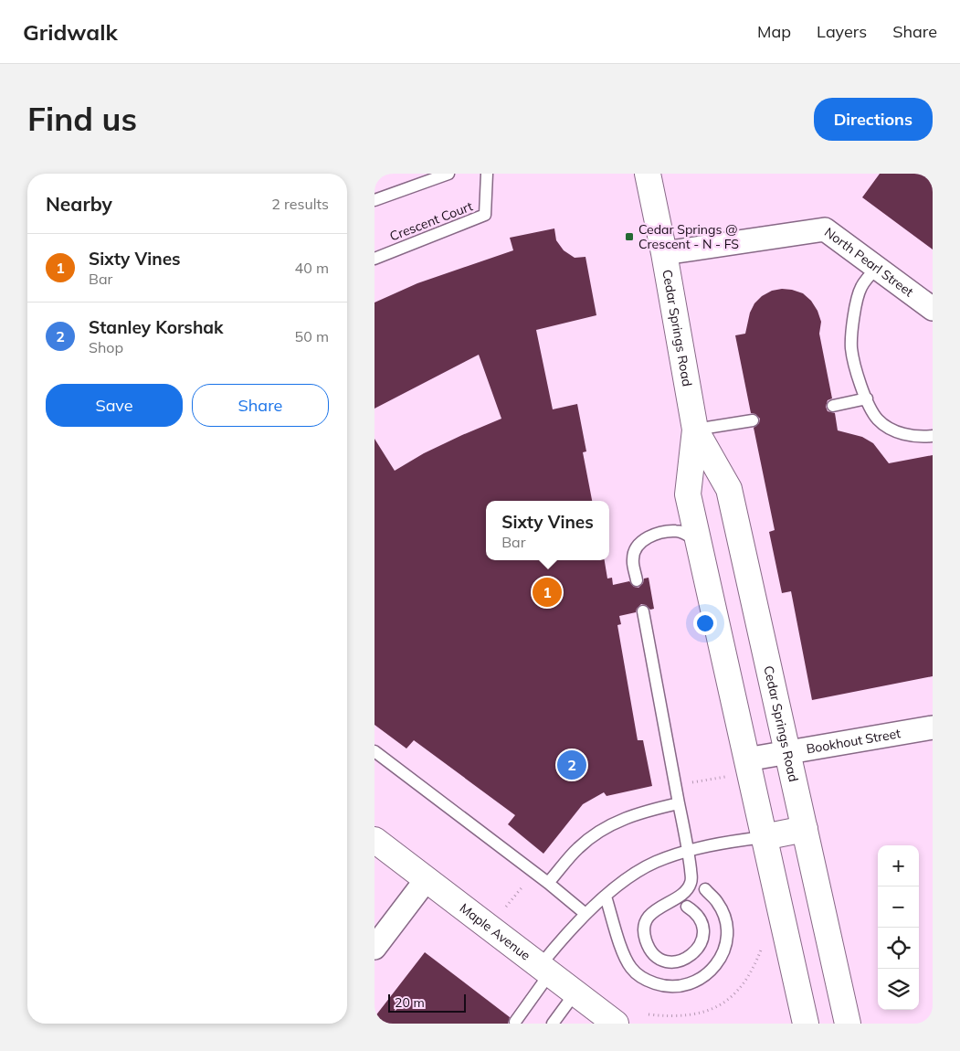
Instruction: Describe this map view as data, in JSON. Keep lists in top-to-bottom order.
{
  "streets": {
    "main road": ["Cedar Springs Road", "Maple Avenue"],
    "street": ["North Pearl Street", "Bookhout Street"],
    "lane": ["Crescent Court"]
  },
  "crossings": [
    ["North Pearl Street", "Cedar Springs Road"],
    ["Cedar Springs Road", "Bookhout Street"]
  ],
  "places": {
    "transit": ["Cedar Springs @ Crescent - N - FS"]
  },
  "scale_bar": "20 m",
  "page": {
    "header": "Gridwalk",
    "nav": ["Map", "Layers", "Share"],
    "buttons": [
      "Directions",
      ["Save", "Share"]
    ],
    "title": "Find us",
    "heading": ["Nearby", "2 results"],
    "list": [
      {
        "mark": "1",
        "name": "Sixty Vines",
        "note": "Bar",
        "value": "40 m"
      },
      {
        "mark": "2",
        "name": "Stanley Korshak",
        "note": "Shop",
        "value": "50 m"
      }
    ],
    "popup": ["Sixty Vines", "Bar"],
    "pins": ["1", "2"],
    "map_buttons": ["+", "−"],
    "scale": "20 m"
  }
}
